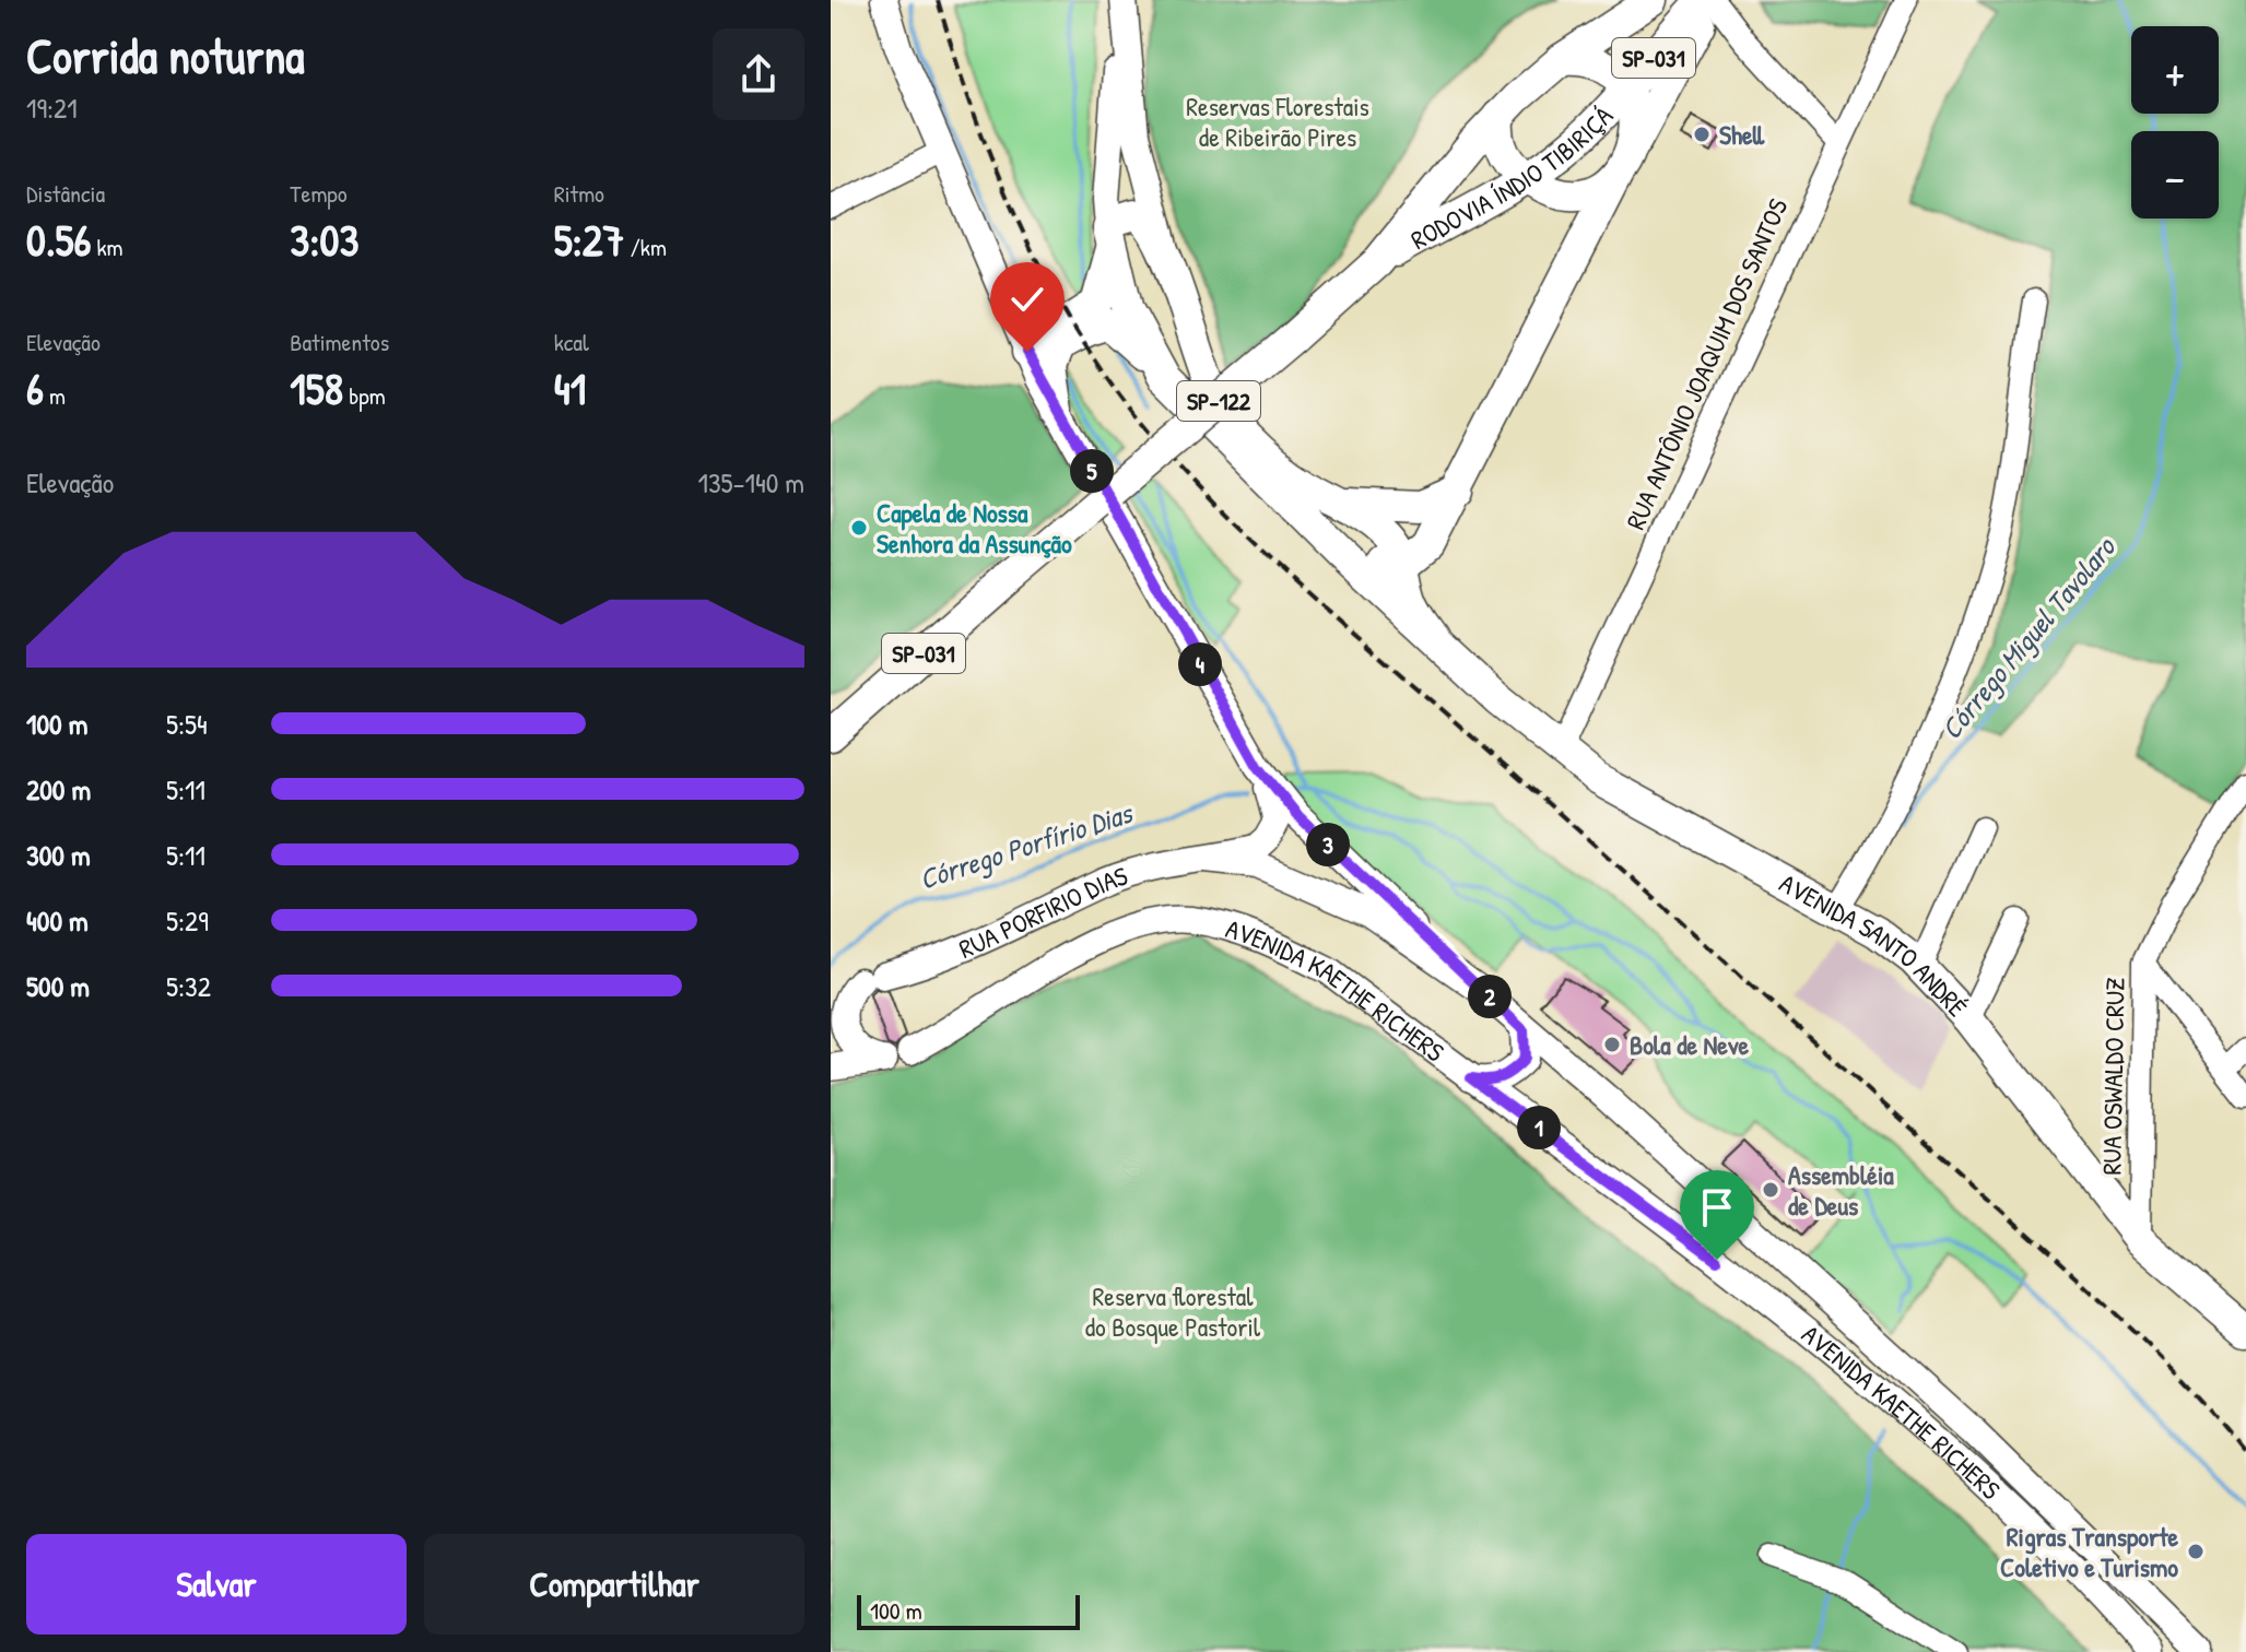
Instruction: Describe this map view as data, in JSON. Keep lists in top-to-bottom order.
{
  "streets": {
    "highway": [
      "SP-031",
      "RODOVIA ÍNDIO TIBIRIÇÁ",
      "SP-122",
      "AVENIDA SANTO ANDRÉ"
    ],
    "main road": ["RUA PORFIRIO DIAS", "AVENIDA KAETHE RICHERS"],
    "street": ["RUA ANTÔNIO JOAQUIM DOS SANTOS", "RUA OSWALDO CRUZ"]
  },
  "crossings": [
    ["RUA ANTÔNIO JOAQUIM DOS SANTOS", "AVENIDA SANTO ANDRÉ"],
    ["SP-122", "AVENIDA SANTO ANDRÉ"],
    ["RUA PORFIRIO DIAS", "AVENIDA KAETHE RICHERS"],
    ["AVENIDA SANTO ANDRÉ", "RUA OSWALDO CRUZ"]
  ],
  "water": ["Córrego Miguel Tavolaro", "Córrego Porfírio Dias"],
  "parks": ["Reservas Florestais de Ribeirão Pires", "Reserva florestal do Bosque Pastoril"],
  "places": [
    "Shell",
    "Capela de Nossa Senhora da Assunção",
    "Bola de Neve",
    "Assembléia de Deus",
    "Rigras Transporte Coletivo e Turismo"
  ],
  "scale_bar": "100 m",
  "page": {
    "heading": ["Corrida noturna", "19:21"],
    "map_buttons": ["+", "−"],
    "stats": [
      ["Distância", "0.56 km"],
      ["Tempo", "3:03"],
      ["Ritmo", "5:27 /km"],
      ["Elevação", "6 m"],
      ["Batimentos", "158 bpm"],
      ["kcal", "41"]
    ],
    "chart": ["Elevação", "135–140 m"],
    "pins": [
      "5",
      "4",
      "3",
      "2",
      "1"
    ],
    "list": [
      {
        "name": "100 m",
        "note": "5:54"
      },
      {
        "name": "200 m",
        "note": "5:11"
      },
      {
        "name": "300 m",
        "note": "5:11"
      },
      {
        "name": "400 m",
        "note": "5:29"
      },
      {
        "name": "500 m",
        "note": "5:32"
      }
    ],
    "buttons": ["Salvar", "Compartilhar"],
    "scale": "100 m"
  }
}
